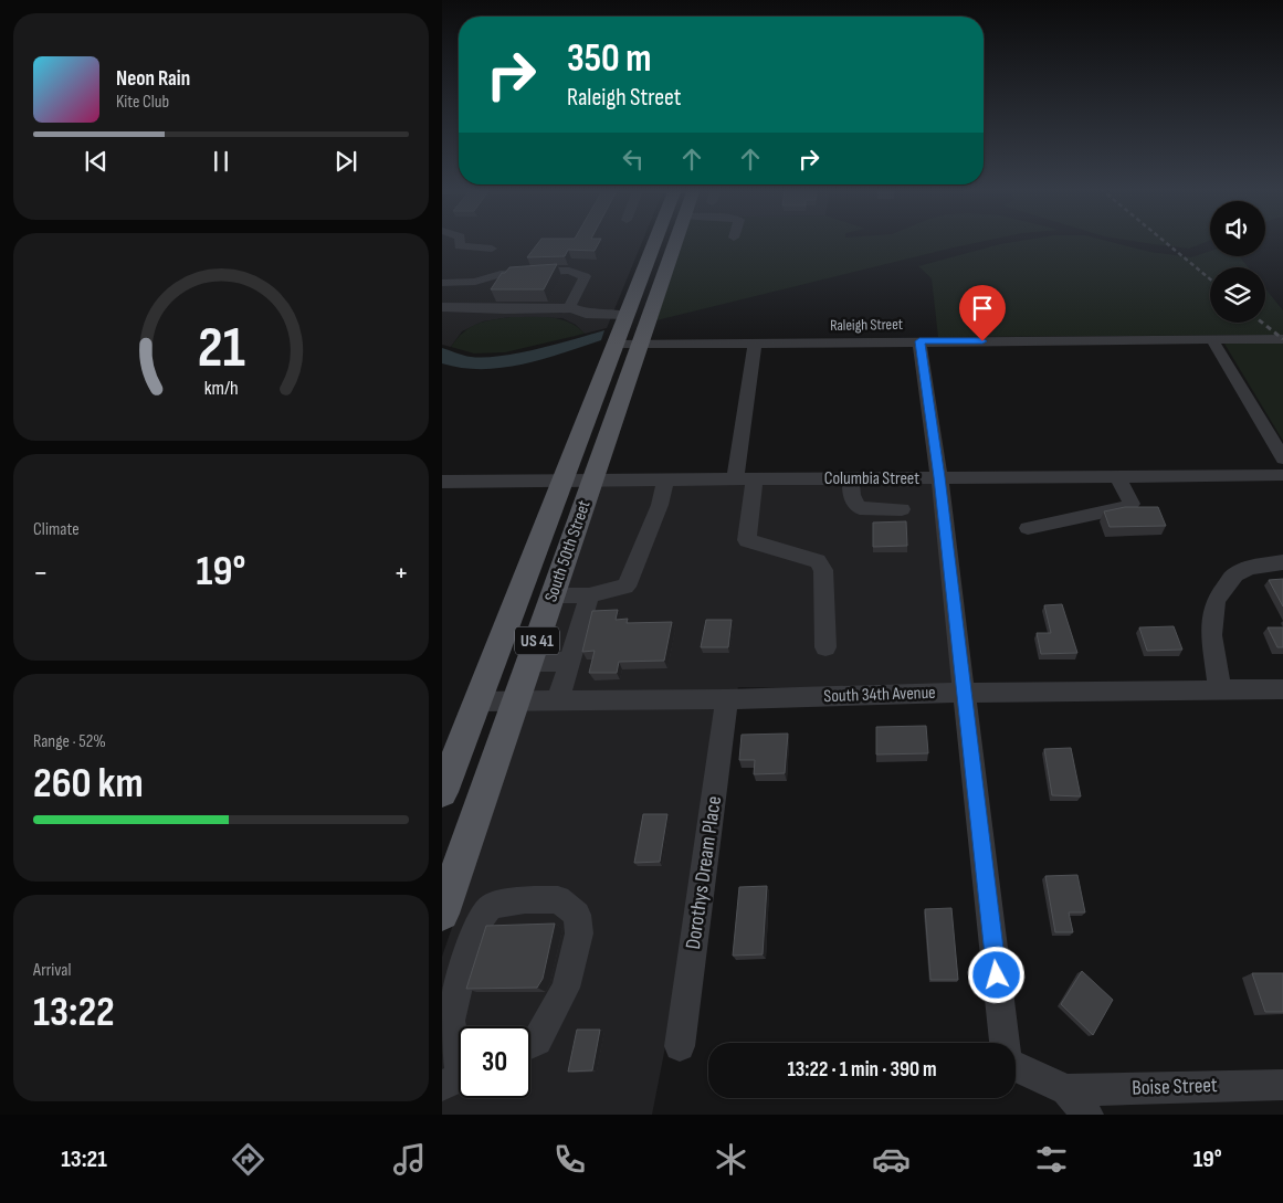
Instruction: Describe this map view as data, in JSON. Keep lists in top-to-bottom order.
{
  "streets": {
    "main road": ["South 50th Street", "US 41"],
    "street": [
      "Raleigh Street",
      "Columbia Street",
      "South 34th Avenue",
      "Dorothys Dream Place",
      "Boise Street"
    ]
  },
  "crossings": [
    ["Raleigh Street", "South 50th Street"],
    ["Columbia Street", "South 50th Street"],
    ["South 50th Street", "South 34th Avenue"],
    ["South 34th Avenue", "Dorothys Dream Place"]
  ],
  "page": {
    "turn": ["350 m", "Raleigh Street"],
    "song": ["Neon Rain", "Kite Club"],
    "tile": [
      "Climate",
      ["Range · 52%", "260 km"],
      ["Arrival", "13:22"]
    ],
    "heat": ["−", "19°", "+"],
    "limit": "30",
    "trip": "13:22 · 1 min · 390 m",
    "tabs": ["13:21", "19°"],
    "gauge": ["21", "km/h"]
  }
}
